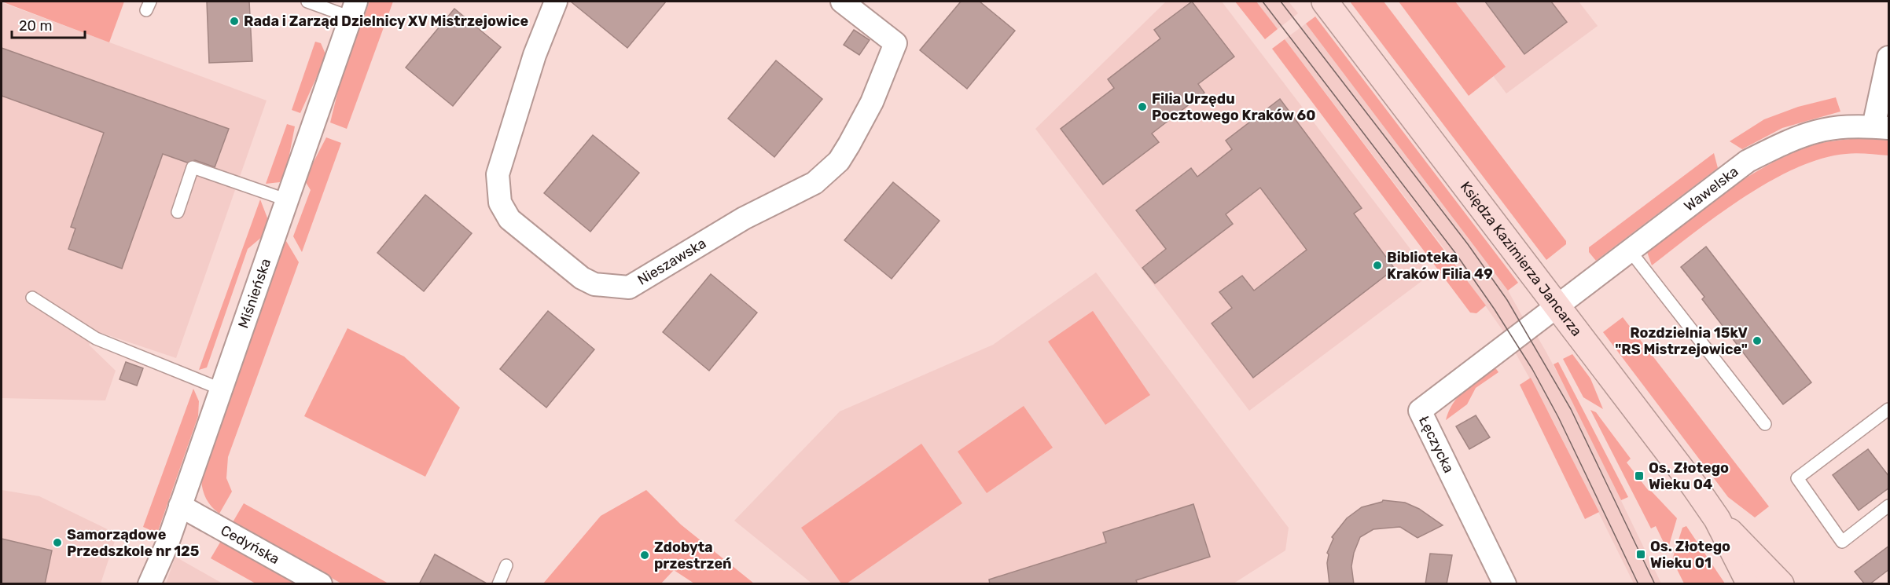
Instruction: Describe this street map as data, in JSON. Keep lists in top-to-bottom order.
{
  "streets": {
    "street": [
      "Wawelska",
      "Księdza Kazimierza Jancarza",
      "Nieszawska",
      "Miśnieńska",
      "Łęczycka",
      "Cedyńska"
    ]
  },
  "crossings": [
    ["Wawelska", "Księdza Kazimierza Jancarza"],
    ["Wawelska", "Łęczycka"],
    ["Księdza Kazimierza Jancarza", "Łęczycka"],
    ["Miśnieńska", "Cedyńska"]
  ],
  "places": {
    "other": [
      "Rada i Zarząd Dzielnicy XV Mistrzejowice",
      "Filia Urzędu Pocztowego Kraków 60",
      "Biblioteka Kraków Filia 49",
      "Rozdzielnia 15kV \"RS Mistrzejowice\"",
      "Samorządowe Przedszkole nr 125",
      "Zdobyta przestrzeń"
    ],
    "transit": ["Os. Złotego Wieku 04", "Os. Złotego Wieku 01"]
  },
  "scale_bar": "20 m"
}
